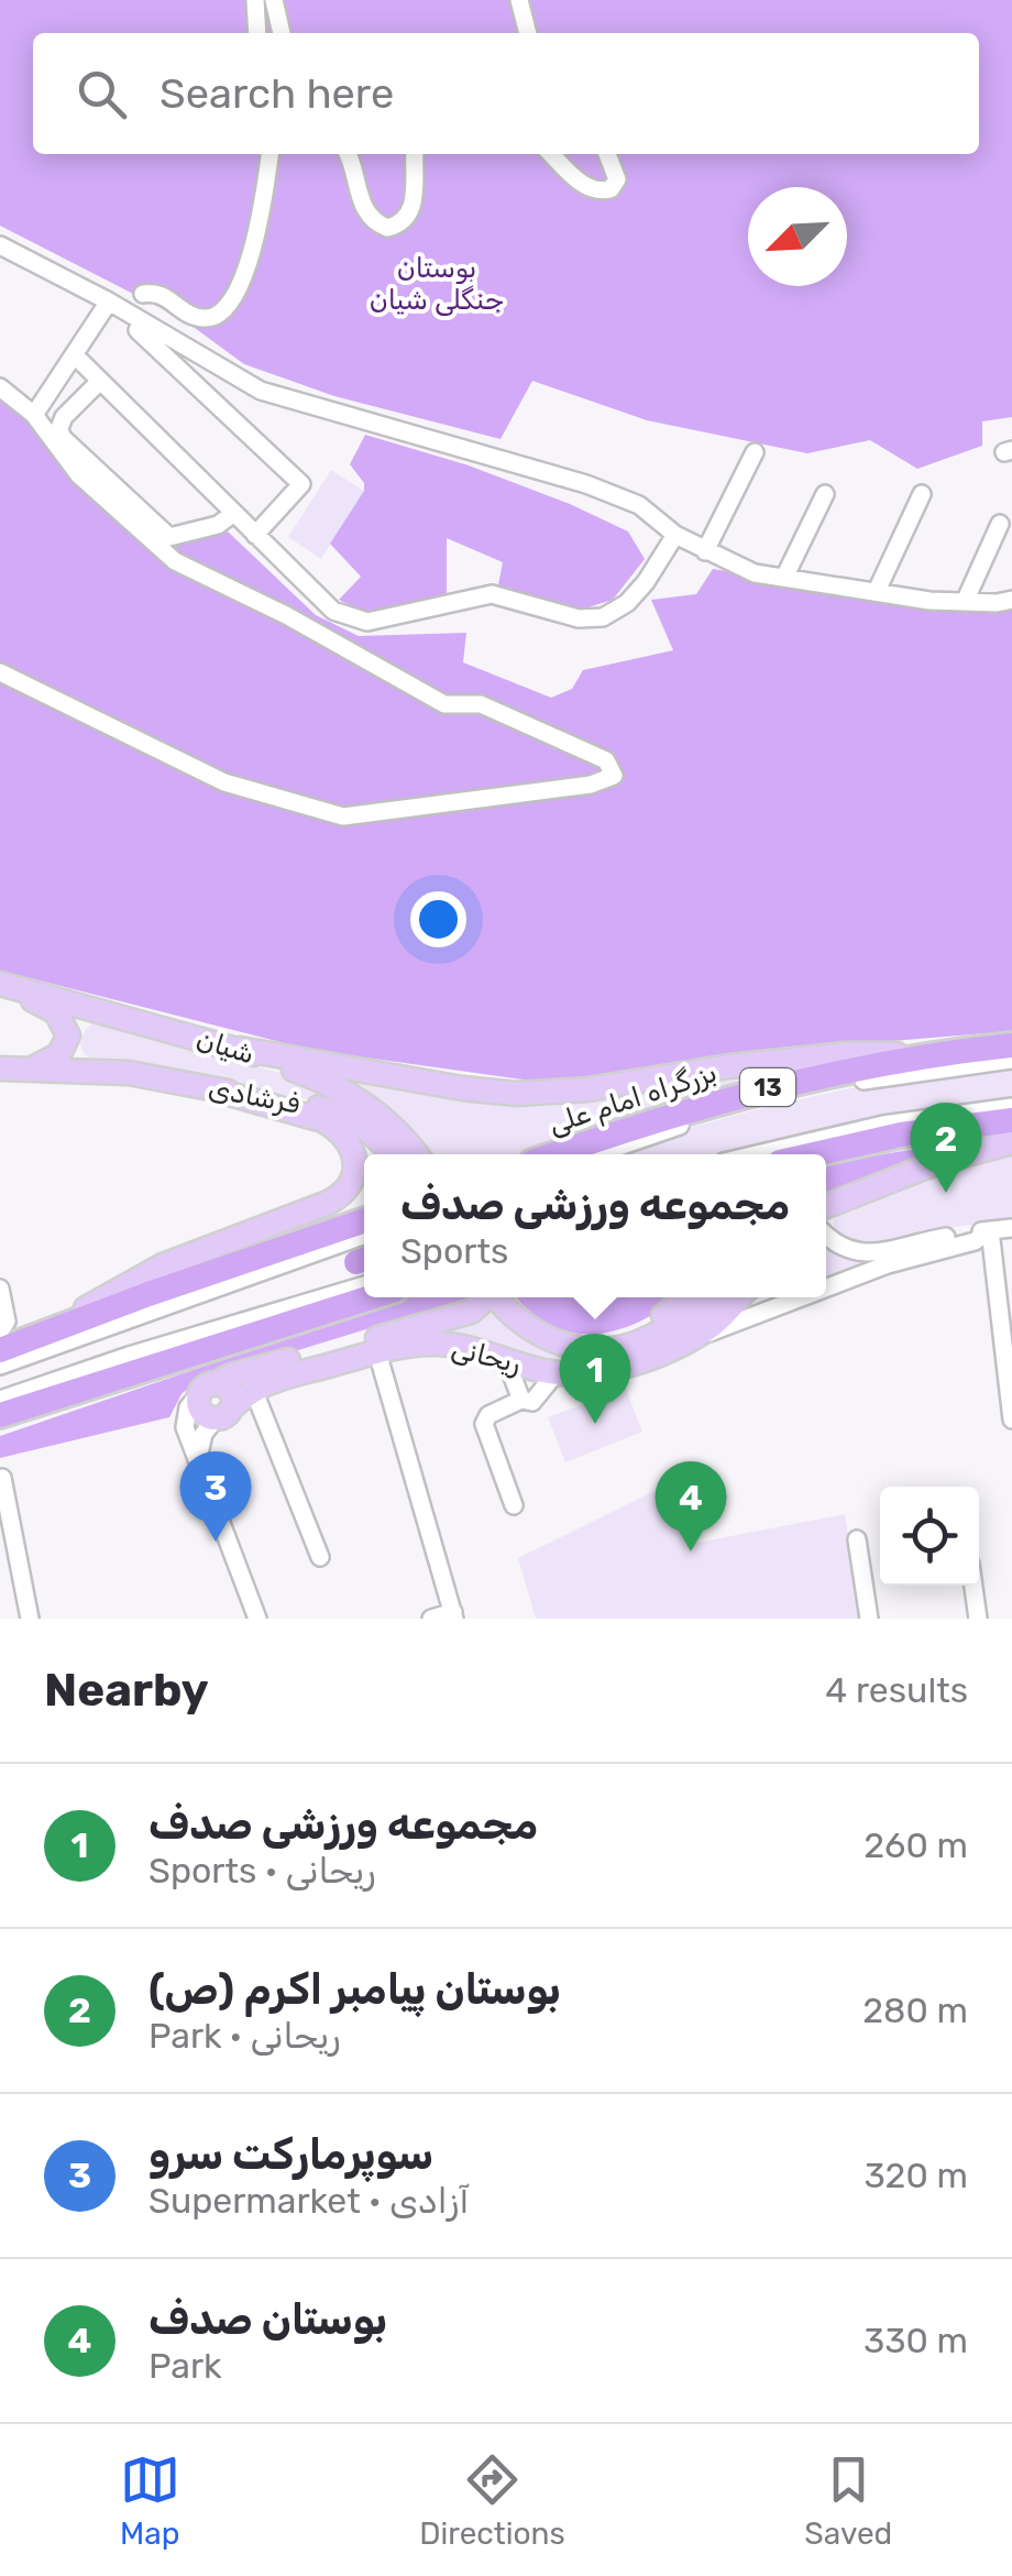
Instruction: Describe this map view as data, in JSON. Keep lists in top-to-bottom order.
{
  "streets": {
    "highway": ["13", "بزرگراه امام علی"],
    "main road": ["شیان", "فرشادی", "ریحانی"]
  },
  "parks": ["بوستان جنگلی شیان"],
  "north": "bottom left",
  "page": {
    "search": "Search here",
    "pins": [
      "2",
      "1",
      "3",
      "4"
    ],
    "popup": ["مجموعه ورزشی صدف", "Sports"],
    "heading": ["Nearby", "4 results"],
    "list": [
      {
        "mark": "1",
        "name": "مجموعه ورزشی صدف",
        "note": "Sports · ریحانی",
        "value": "260 m"
      },
      {
        "mark": "2",
        "name": "بوستان پیامبر اکرم (ص)",
        "note": "Park · ریحانی",
        "value": "280 m"
      },
      {
        "mark": "3",
        "name": "سوپرمارکت سرو",
        "note": "Supermarket · آزادی",
        "value": "320 m"
      },
      {
        "mark": "4",
        "name": "بوستان صدف",
        "note": "Park",
        "value": "330 m"
      }
    ],
    "nav": ["Map", "Directions", "Saved"]
  }
}
